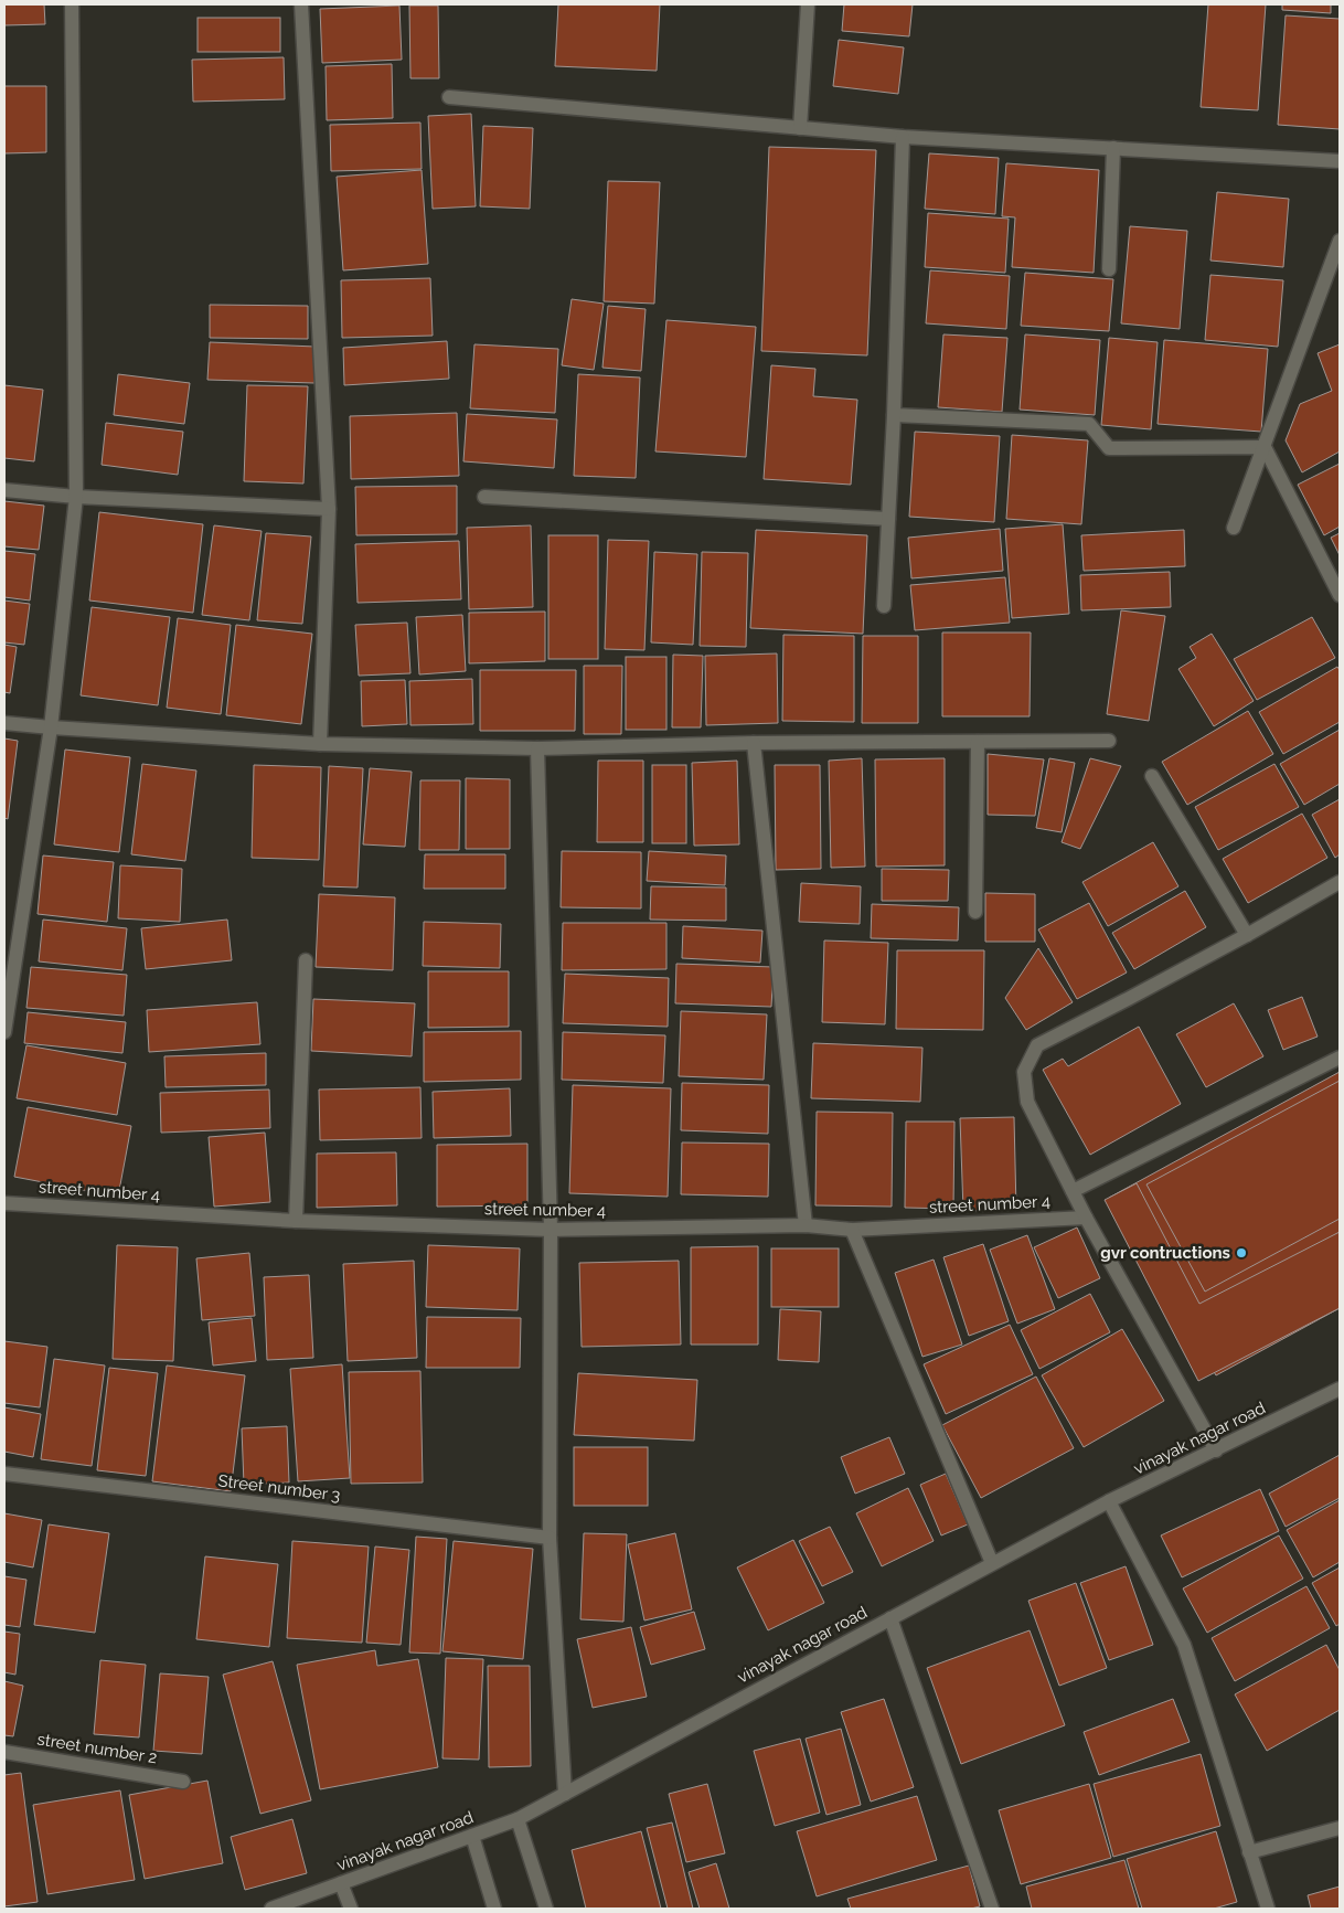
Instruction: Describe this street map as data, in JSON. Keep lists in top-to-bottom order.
{
  "streets": {
    "street": [
      "street number 4",
      "vinayak nagar road",
      "Street number 3",
      "street number 2"
    ]
  },
  "places": ["gvr contructions"]
}
